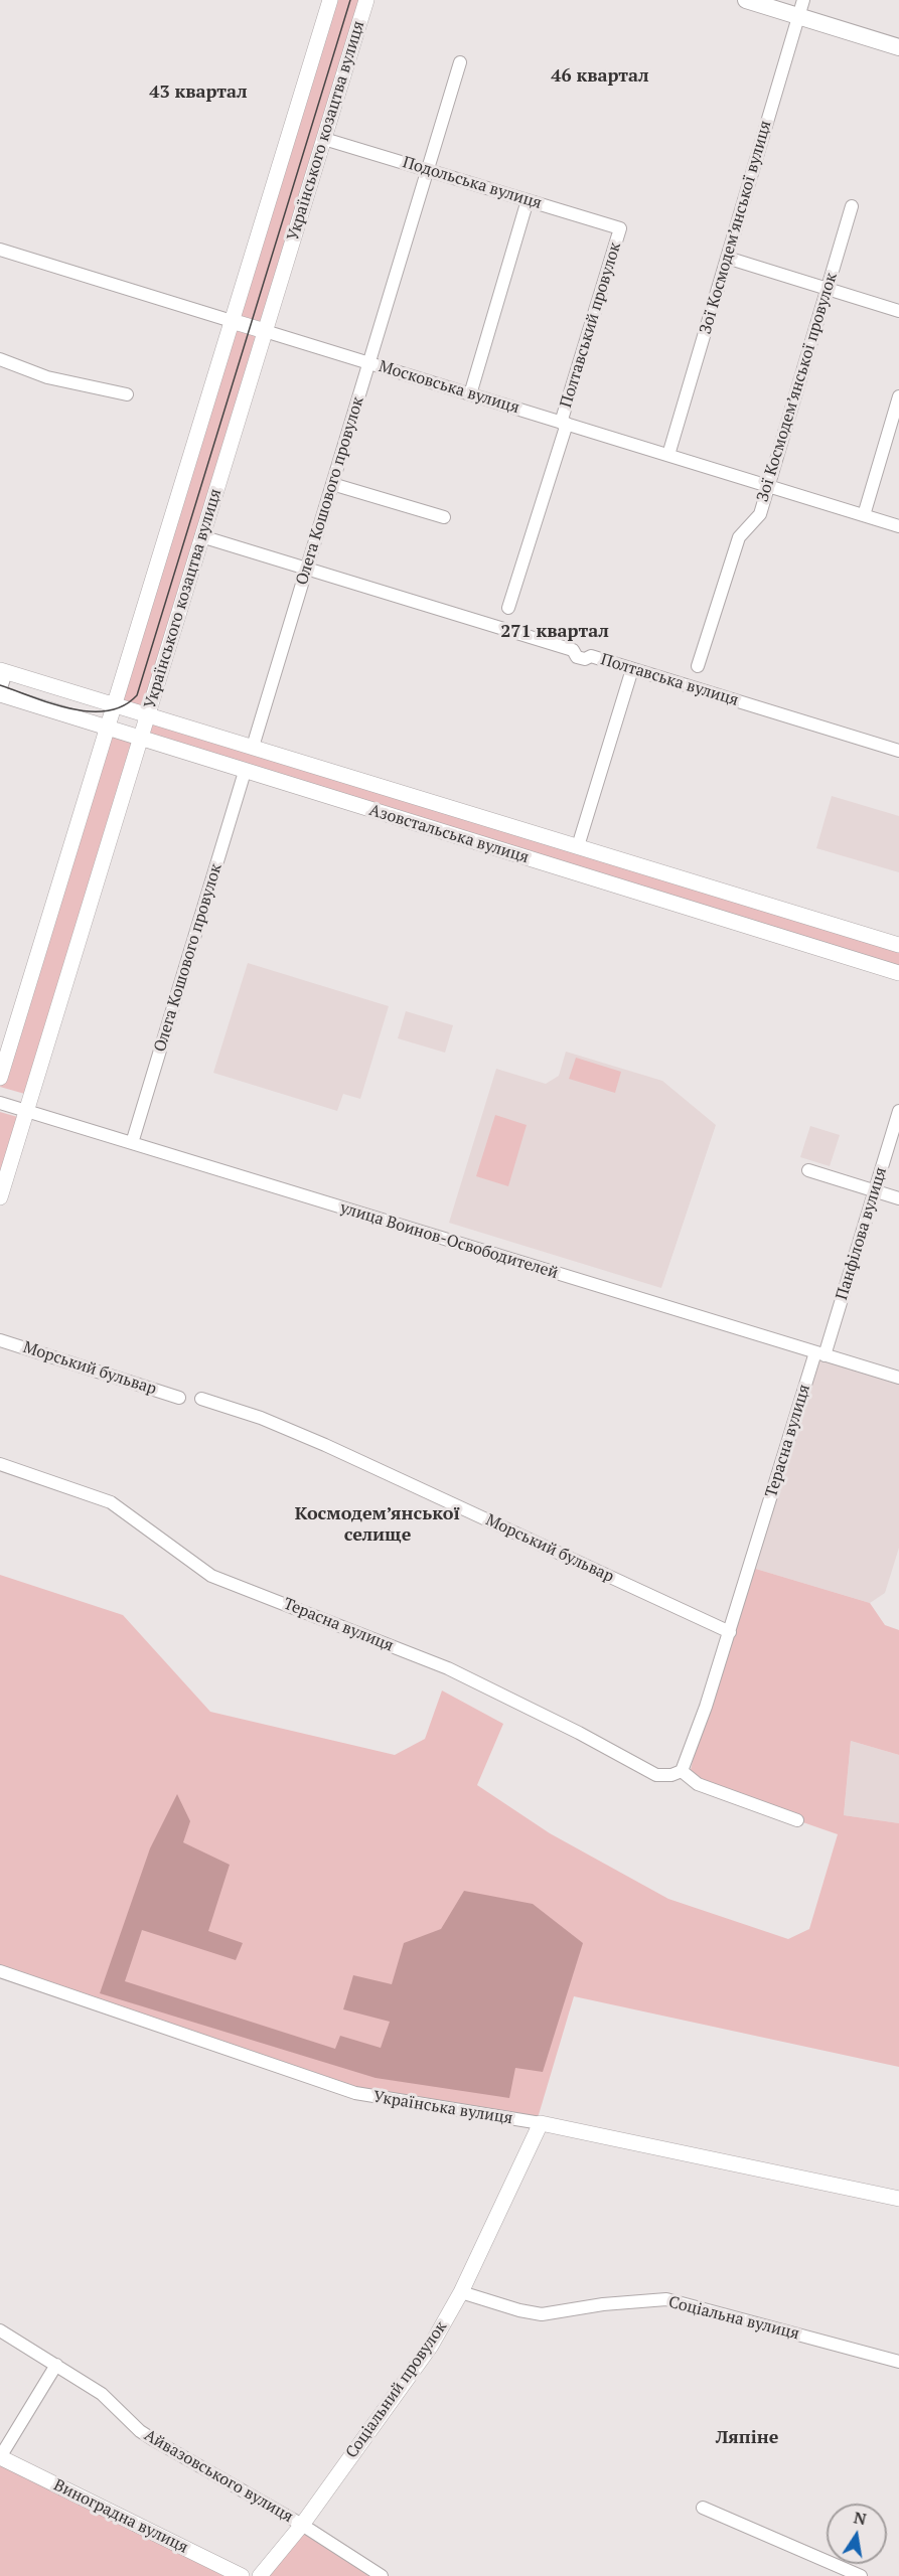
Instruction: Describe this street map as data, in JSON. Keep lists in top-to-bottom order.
{
  "streets": {
    "street": [
      "Українського козацтва вулиця",
      "Подольська вулиця",
      "Зої Космодем’янської вулиця",
      "Полтавський провулок",
      "Московська вулиця",
      "Зої Космодем’янської провулок",
      "Олега Кошового провулок",
      "Полтавська вулиця",
      "Азовстальська вулиця",
      "Панфілова вулиця",
      "улица Воинов-Освободителей",
      "Морський бульвар",
      "Терасна вулиця",
      "Українська вулиця",
      "Соціальна вулиця",
      "Соціальний провулок",
      "Айвазовського вулиця",
      "Виноградна вулиця"
    ]
  },
  "crossings": [
    ["Українського козацтва вулиця", "Подольська вулиця"],
    ["Українського козацтва вулиця", "Московська вулиця"],
    ["Українського козацтва вулиця", "Полтавська вулиця"],
    ["Українського козацтва вулиця", "Азовстальська вулиця"],
    ["Українського козацтва вулиця", "улица Воинов-Освободителей"],
    ["Подольська вулиця", "Полтавський провулок"],
    ["Подольська вулиця", "Олега Кошового провулок"],
    ["Зої Космодем’янської вулиця", "Московська вулиця"],
    ["Полтавський провулок", "Московська вулиця"],
    ["Московська вулиця", "Зої Космодем’янської провулок"],
    ["Московська вулиця", "Олега Кошового провулок"],
    ["Олега Кошового провулок", "Полтавська вулиця"],
    ["Олега Кошового провулок", "Азовстальська вулиця"],
    ["Олега Кошового провулок", "улица Воинов-Освободителей"],
    ["Панфілова вулиця", "улица Воинов-Освободителей"],
    ["Панфілова вулиця", "Терасна вулиця"],
    ["улица Воинов-Освободителей", "Терасна вулиця"],
    ["Морський бульвар", "Терасна вулиця"],
    ["Українська вулиця", "Соціальний провулок"],
    ["Соціальна вулиця", "Соціальний провулок"],
    ["Соціальний провулок", "Айвазовського вулиця"]
  ],
  "districts": [
    "46 квартал",
    "43 квартал",
    "271 квартал",
    "Космодем’янської селище",
    "Ляпіне"
  ],
  "north": "top"
}
